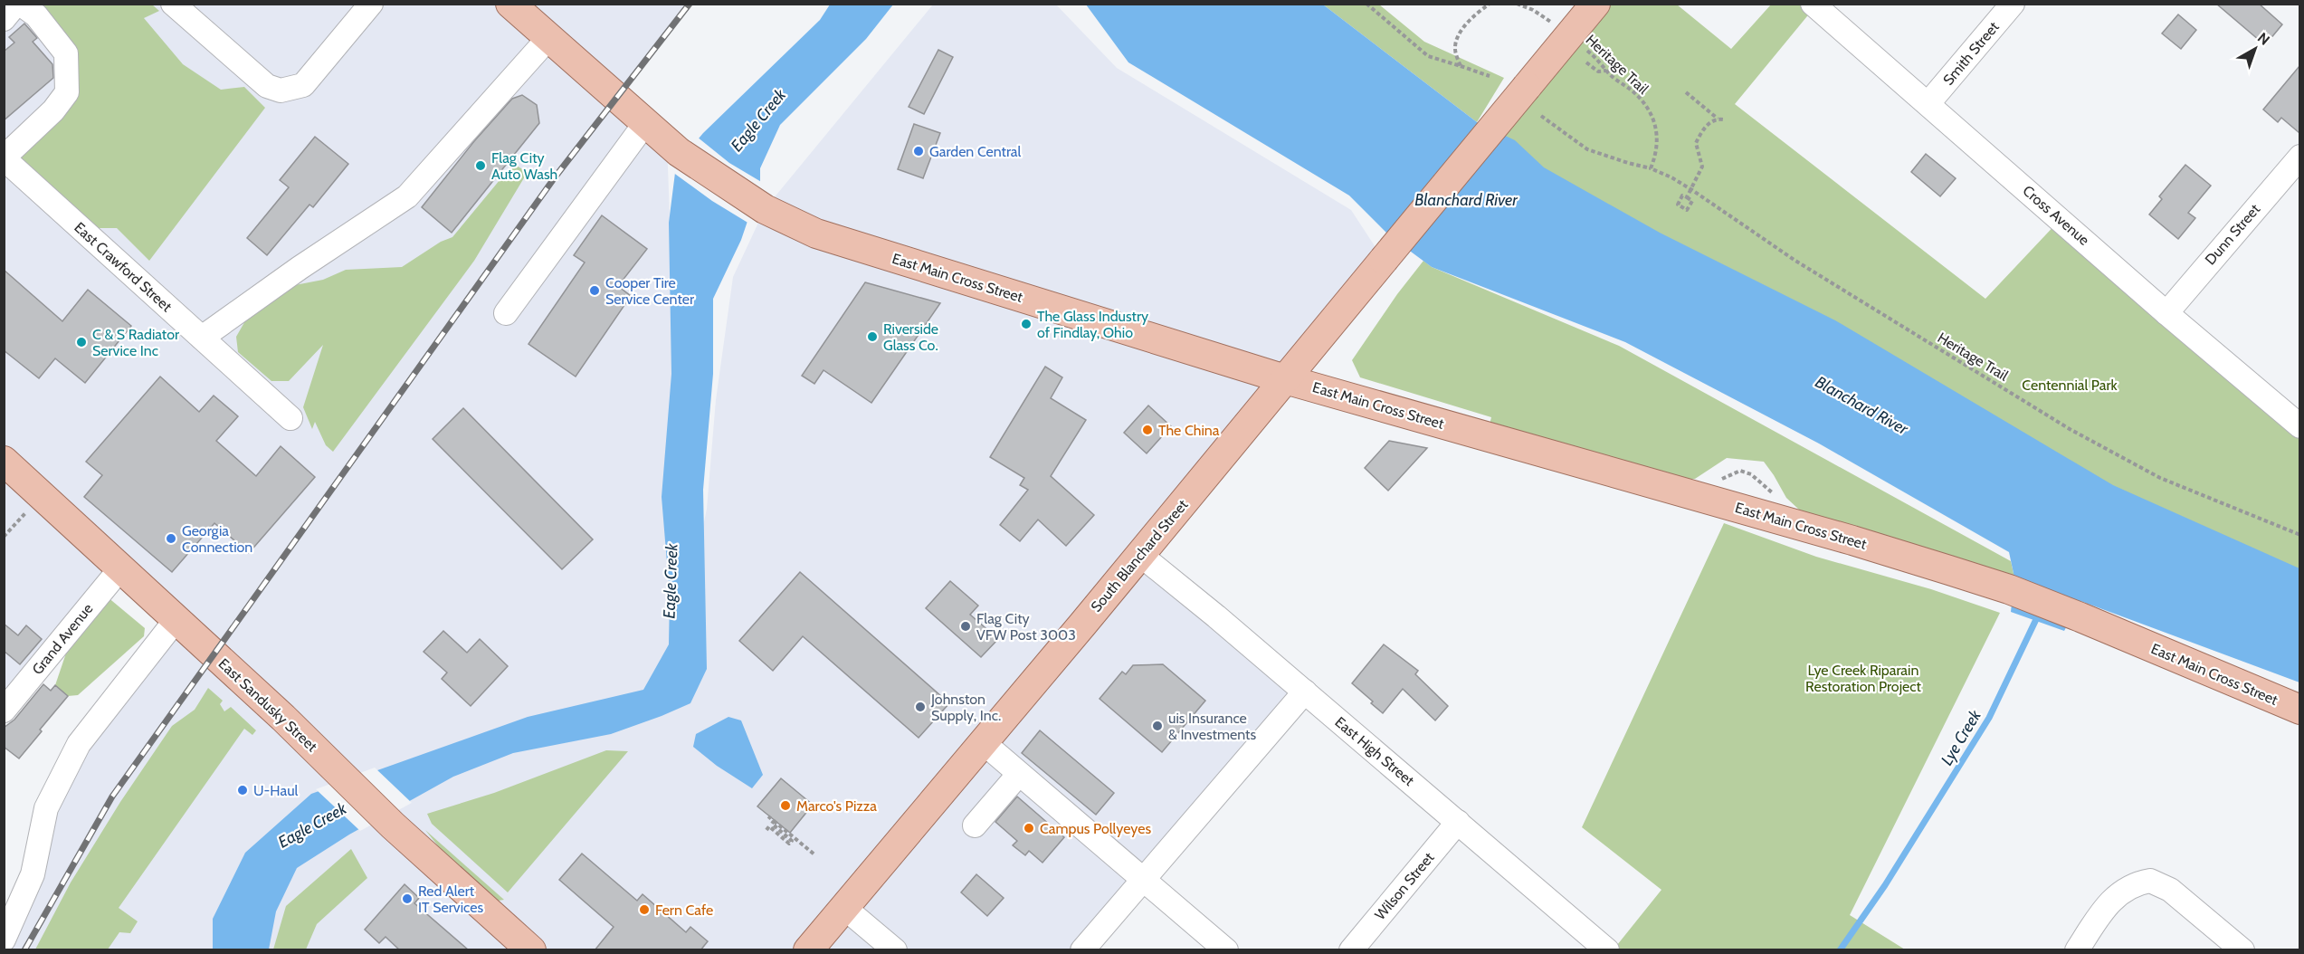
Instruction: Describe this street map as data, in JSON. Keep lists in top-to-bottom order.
{
  "streets": {
    "main road": ["East Main Cross Street", "South Blanchard Street", "East Sandusky Street"],
    "street": [
      "Smith Street",
      "Cross Avenue",
      "Dunn Street",
      "East Crawford Street",
      "Grand Avenue",
      "East High Street",
      "Wilson Street"
    ],
    "path": ["Heritage Trail"]
  },
  "crossings": [
    ["Smith Street", "Cross Avenue"],
    ["Heritage Trail", "South Blanchard Street"],
    ["Cross Avenue", "Dunn Street"],
    ["East Main Cross Street", "South Blanchard Street"],
    ["South Blanchard Street", "East High Street"],
    ["Grand Avenue", "East Sandusky Street"],
    ["East High Street", "Wilson Street"]
  ],
  "water": ["Eagle Creek", "Blanchard River", "Lye Creek"],
  "parks": ["Centennial Park", "Lye Creek Riparain Restoration Project"],
  "places": [
    "Garden Central",
    "Flag City Auto Wash",
    "Cooper Tire Service Center",
    "The Glass Industry of Findlay, Ohio",
    "Riverside Glass Co.",
    "C & S Radiator Service Inc",
    "The China",
    "Georgia Connection",
    "Flag City VFW Post 3003",
    "Johnston Supply, Inc.",
    "uis Insurance & Investments",
    "U-Haul",
    "Marco's Pizza",
    "Campus Pollyeyes",
    "Red Alert IT Services",
    "Fern Cafe"
  ],
  "north": "top right"
}
